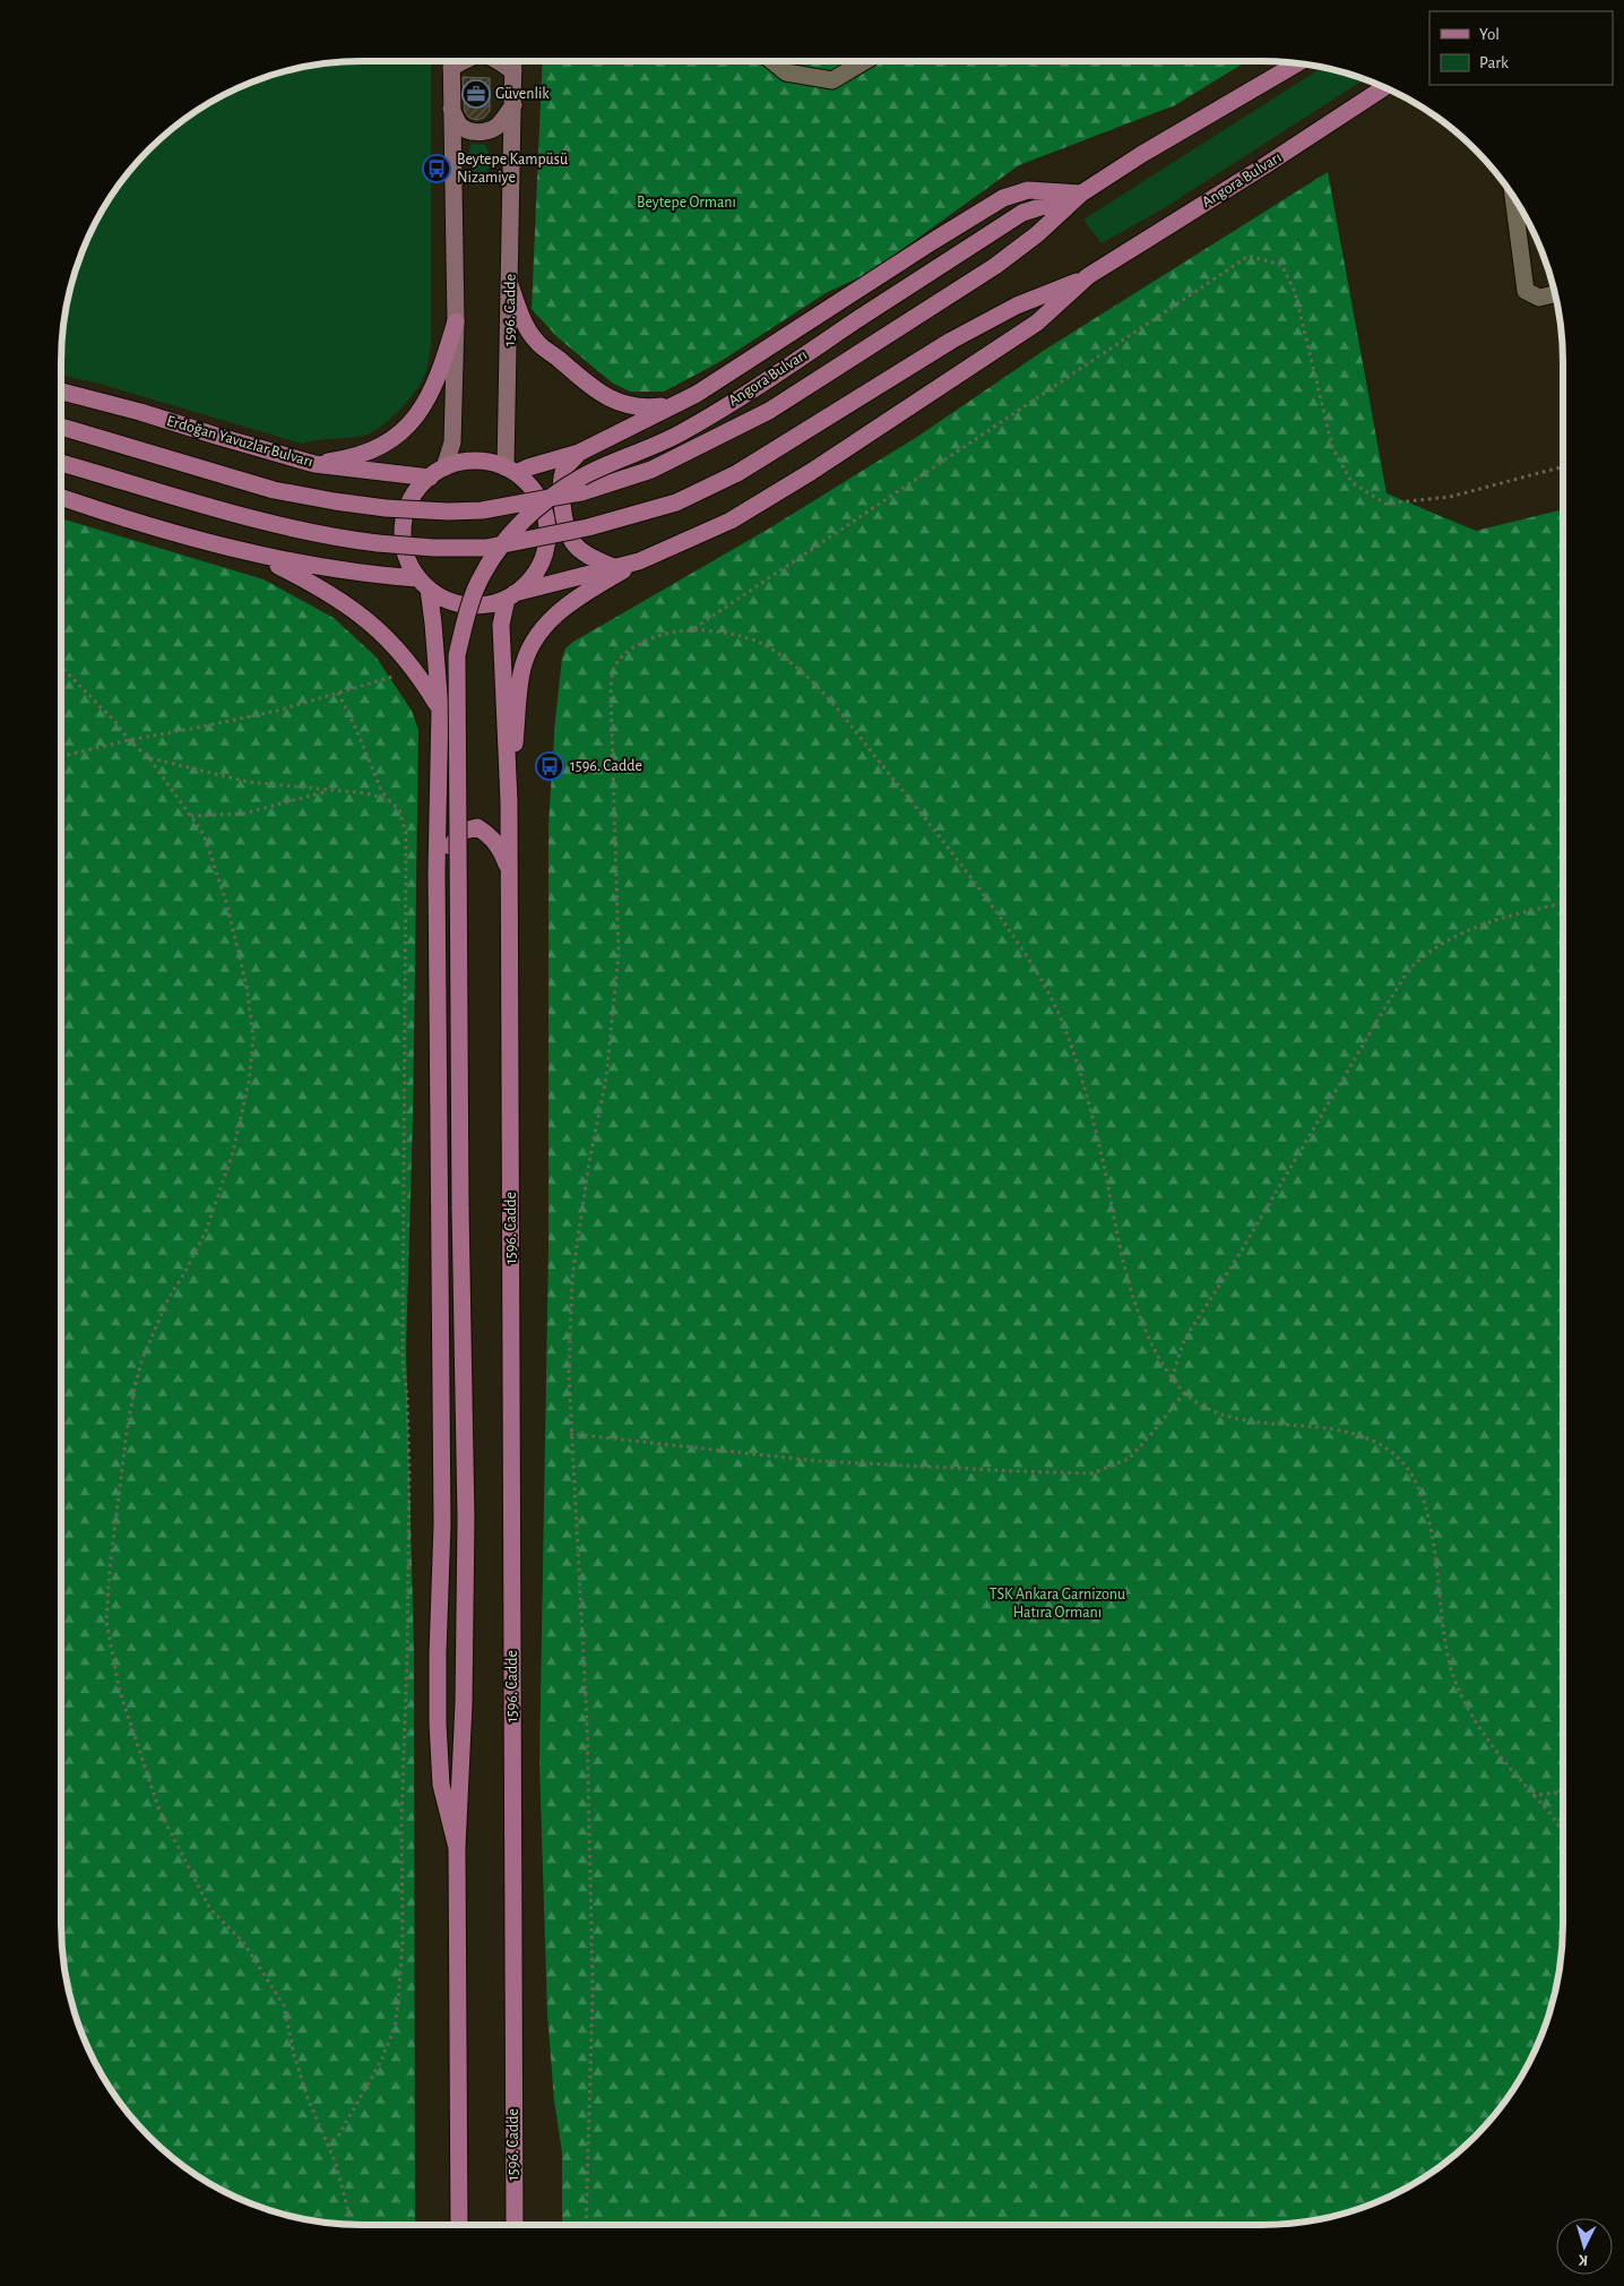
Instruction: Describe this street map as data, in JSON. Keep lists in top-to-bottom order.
{
  "streets": {
    "main road": ["Angora Bulvarı", "1596. Cadde", "Erdoğan Yavuzlar Bulvarı"]
  },
  "crossings": [
    ["Angora Bulvarı", "1596. Cadde"],
    ["Angora Bulvarı", "Erdoğan Yavuzlar Bulvarı"],
    ["1596. Cadde", "Erdoğan Yavuzlar Bulvarı"]
  ],
  "parks": ["Beytepe Ormanı", "TSK Ankara Garnizonu Hatıra Ormanı"],
  "places": {
    "office": ["Güvenlik"],
    "bus stop": ["Beytepe Kampüsü Nizamiye", "1596. Cadde"]
  },
  "legend": ["Yol", "Park"],
  "north": "bottom"
}
